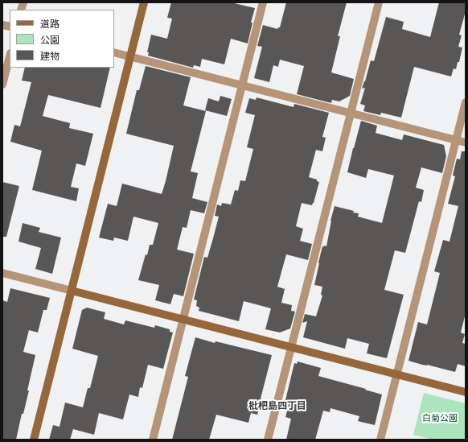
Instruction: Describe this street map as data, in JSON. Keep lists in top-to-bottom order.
{
  "districts": ["枇杷島四丁目"],
  "parks": ["白菊公園"],
  "legend": ["道路", "公園", "建物"]
}
